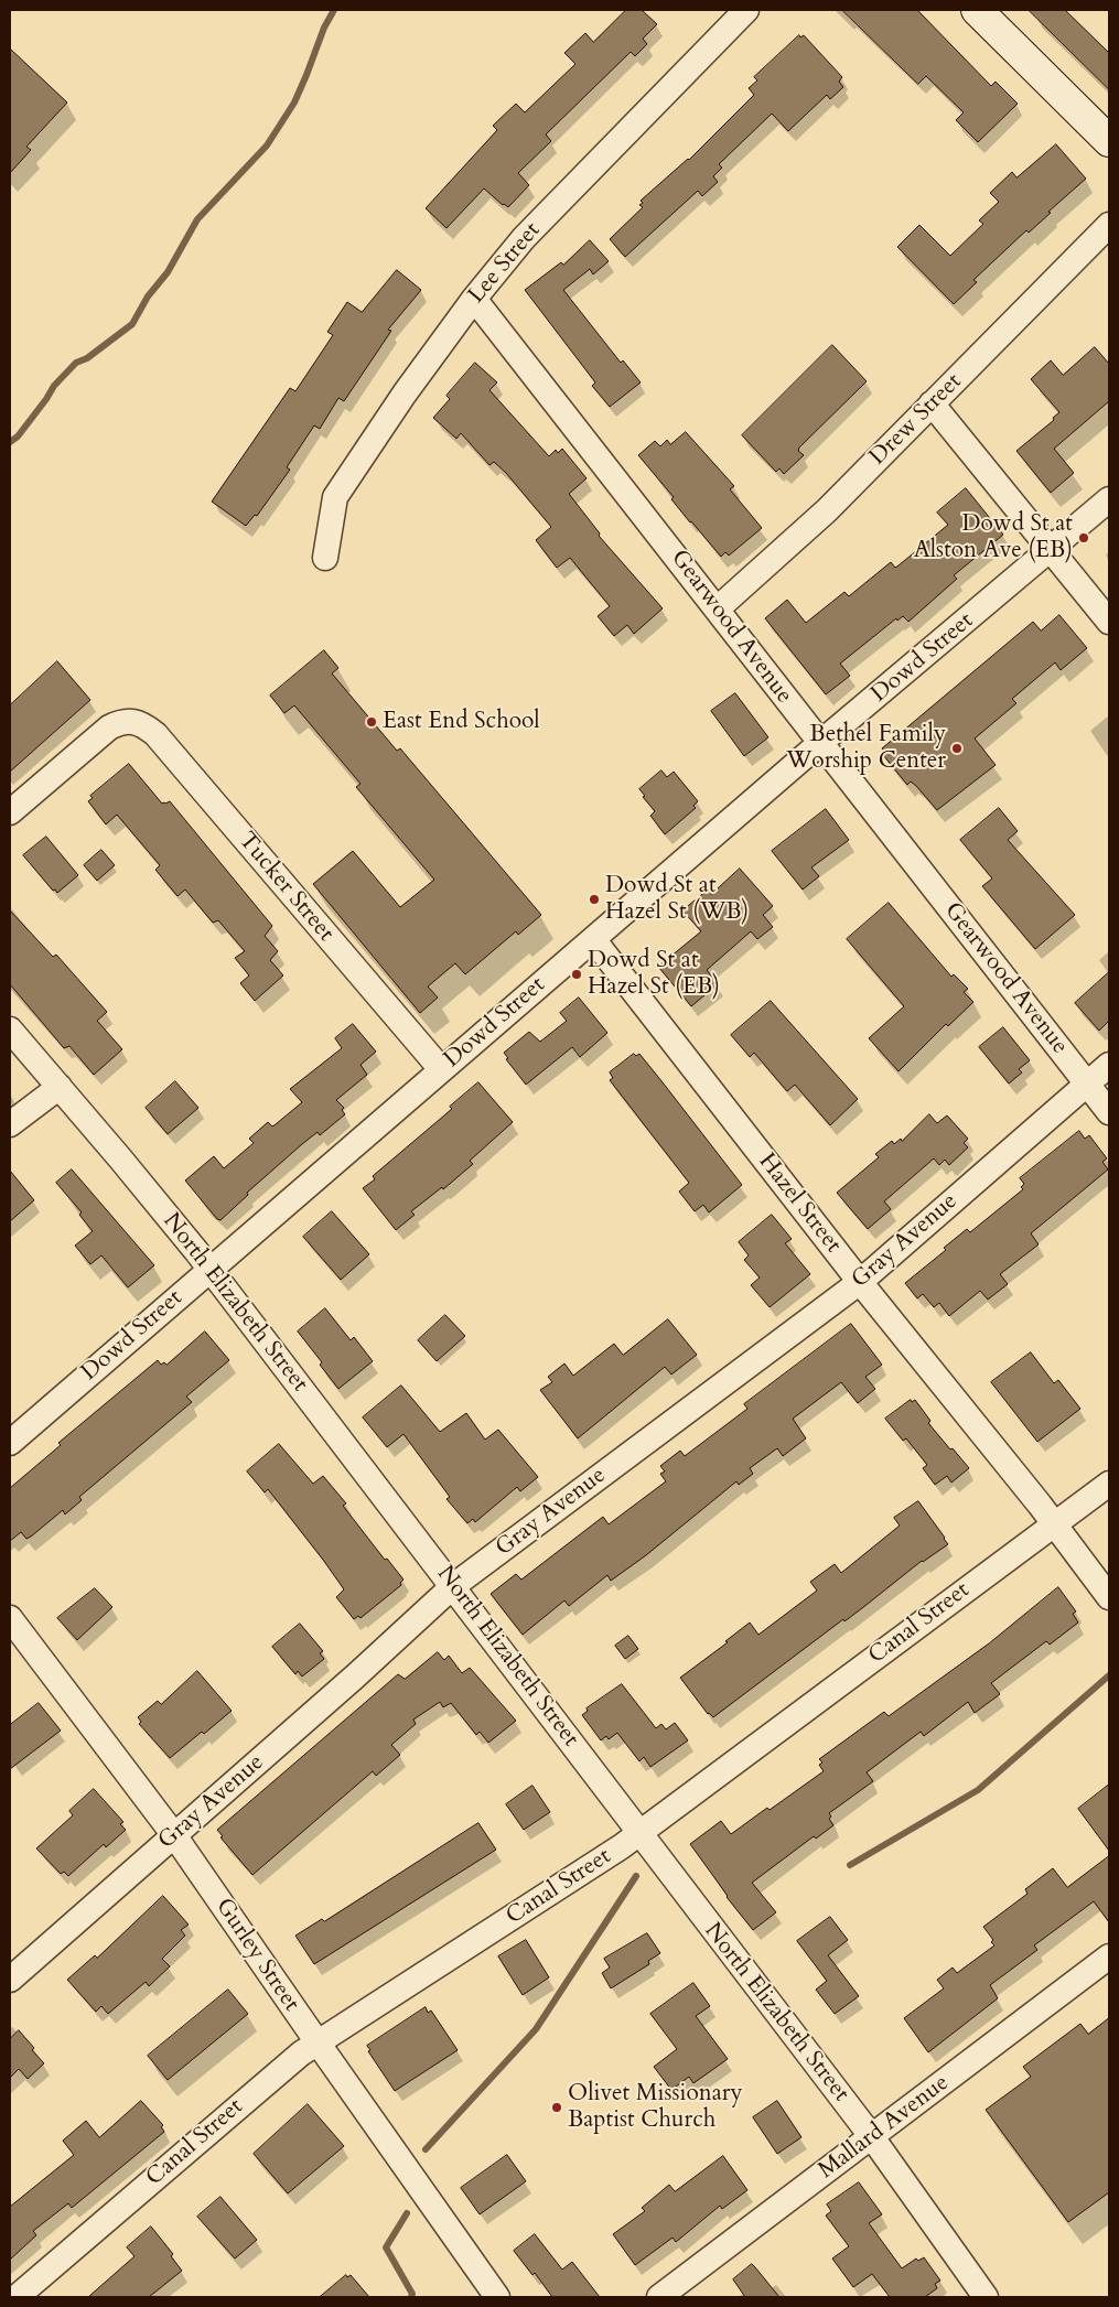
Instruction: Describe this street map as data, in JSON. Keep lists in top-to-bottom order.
{
  "streets": {
    "street": [
      "Lee Street",
      "Drew Street",
      "Gearwood Avenue",
      "Dowd Street",
      "Tucker Street",
      "Hazel Street",
      "Gray Avenue",
      "North Elizabeth Street",
      "Canal Street",
      "Gurley Street",
      "Mallard Avenue"
    ]
  },
  "crossings": [
    ["Lee Street", "Gearwood Avenue"],
    ["Drew Street", "Gearwood Avenue"],
    ["Gearwood Avenue", "Dowd Street"],
    ["Gearwood Avenue", "Gray Avenue"],
    ["Dowd Street", "Tucker Street"],
    ["Dowd Street", "Hazel Street"],
    ["Dowd Street", "North Elizabeth Street"],
    ["Hazel Street", "Gray Avenue"],
    ["Hazel Street", "Canal Street"],
    ["Gray Avenue", "North Elizabeth Street"],
    ["Gray Avenue", "Gurley Street"],
    ["North Elizabeth Street", "Canal Street"],
    ["North Elizabeth Street", "Mallard Avenue"],
    ["Canal Street", "Gurley Street"]
  ],
  "places": [
    "Dowd St at Alston Ave (EB)",
    "East End School",
    "Bethel Family Worship Center",
    "Dowd St at Hazel St (WB)",
    "Dowd St at Hazel St (EB)",
    "Olivet Missionary Baptist Church"
  ]
}
